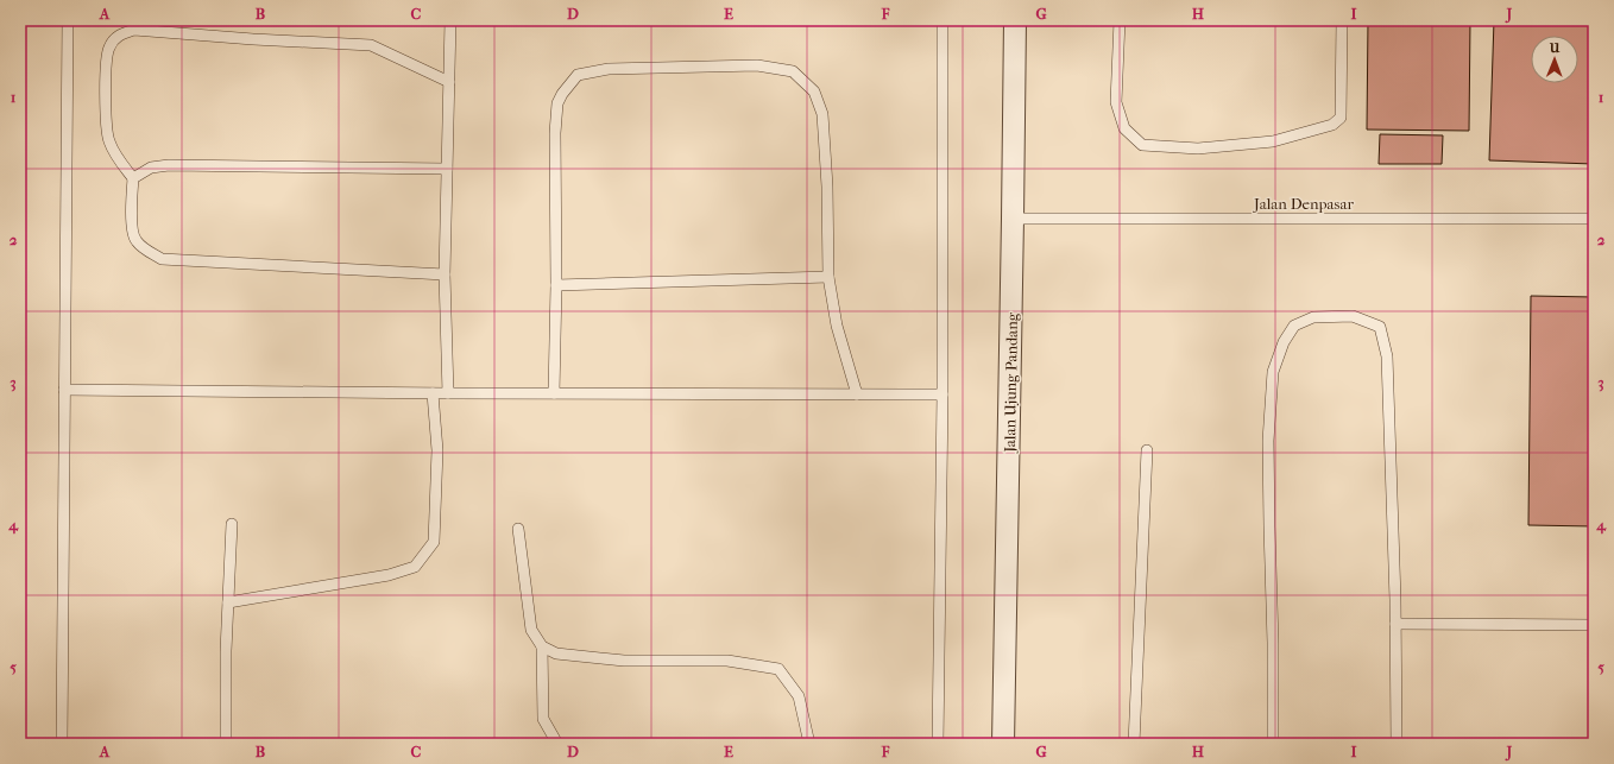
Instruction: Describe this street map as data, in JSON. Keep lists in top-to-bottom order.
{
  "streets": {
    "street": ["Jalan Ujung Pandang"],
    "lane": ["Jalan Denpasar"]
  },
  "crossings": [
    ["Jalan Denpasar", "Jalan Ujung Pandang"]
  ],
  "north": "top",
  "grid": {
    "columns": [
      "A",
      "B",
      "C",
      "D",
      "E",
      "F",
      "G",
      "H",
      "I",
      "J"
    ],
    "rows": [
      "1",
      "2",
      "3",
      "4",
      "5"
    ]
  }
}
